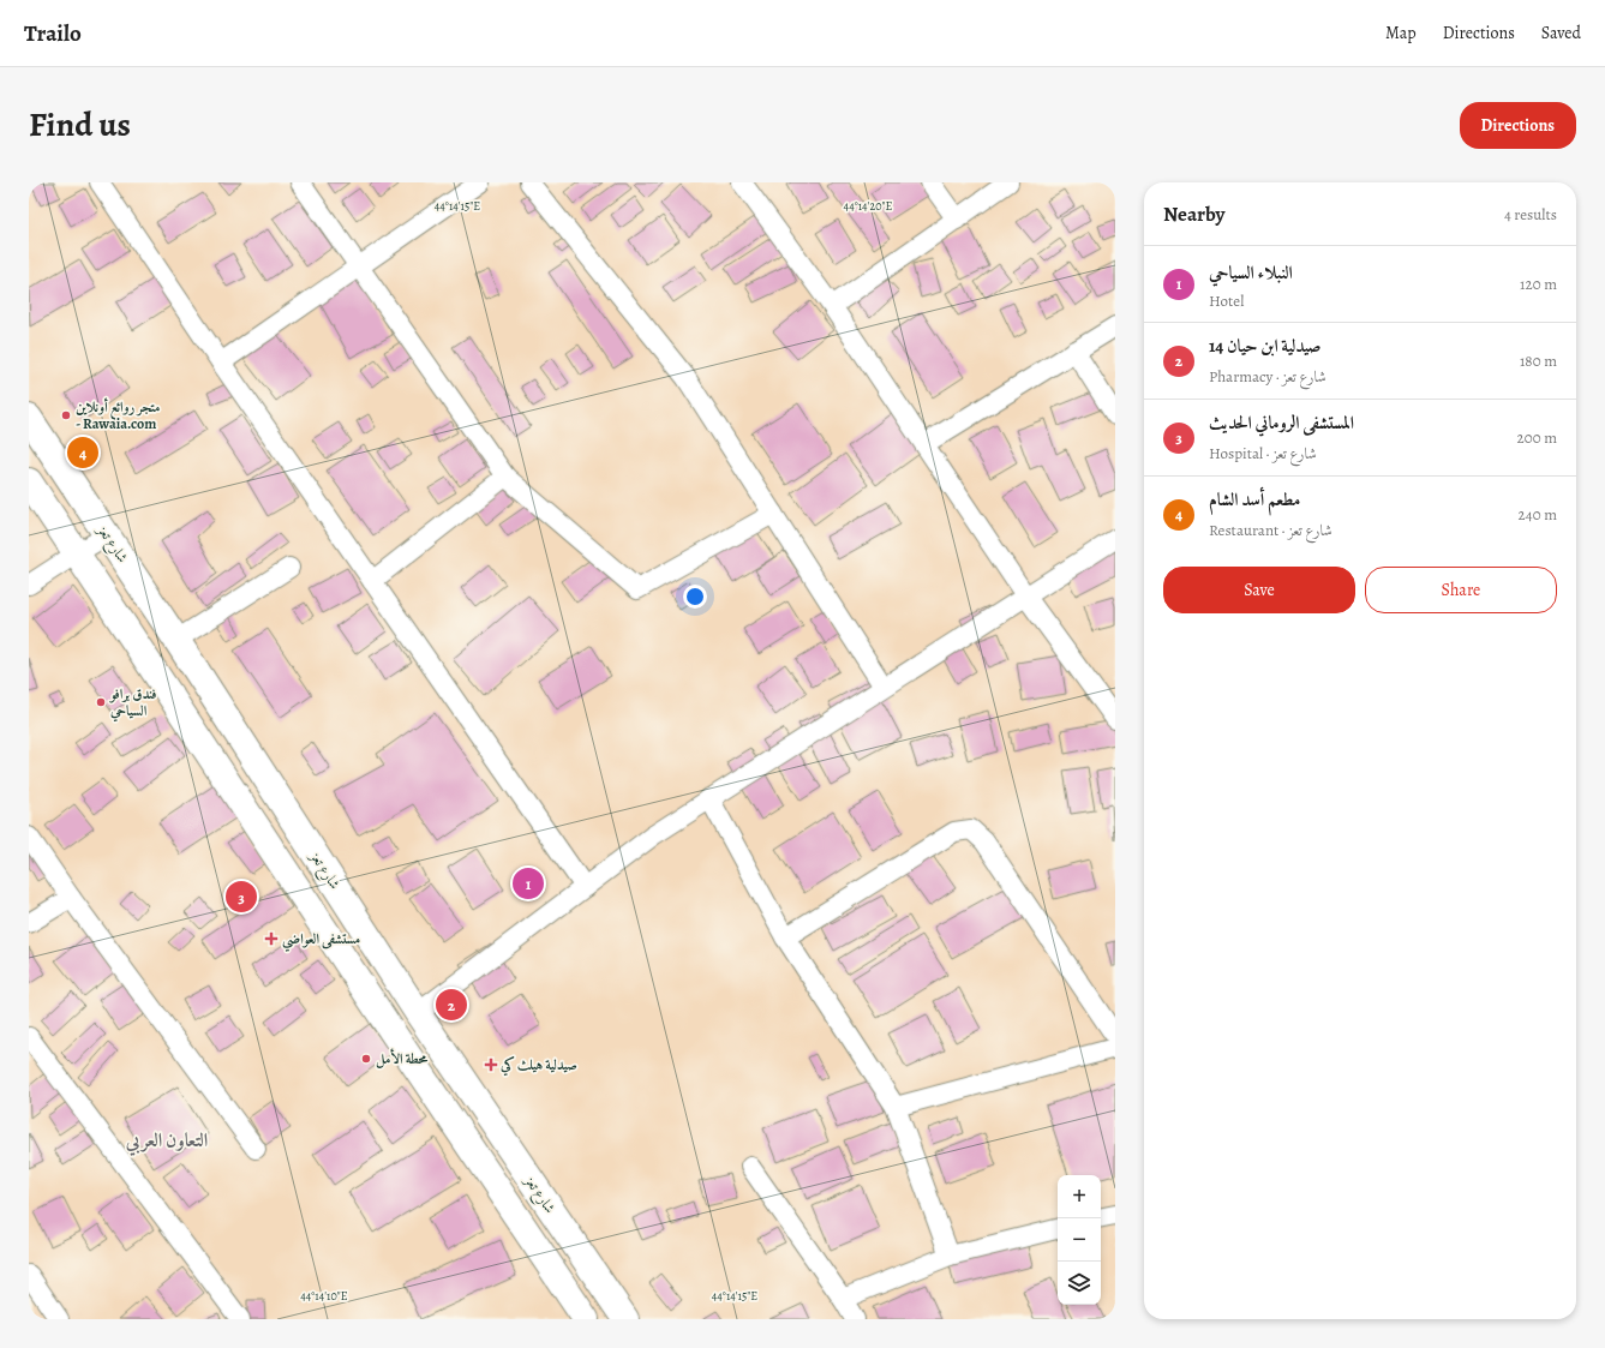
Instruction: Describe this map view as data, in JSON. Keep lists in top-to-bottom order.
{
  "streets": {
    "highway": ["شارع تعز"]
  },
  "districts": ["التعاون العربي"],
  "places": {
    "other": ["متجر روائع أونلاين - Rawaia.com", "فندق برافو السياحي", "محطة الأمل"],
    "health": ["مستشفى العواضي", "صيدلية هيلث كي"]
  },
  "page": {
    "header": "Trailo",
    "nav": ["Map", "Directions", "Saved"],
    "title": "Find us",
    "buttons": [
      "Directions",
      ["Save", "Share"]
    ],
    "heading": ["Nearby", "4 results"],
    "list": [
      {
        "mark": "1",
        "name": "النبلاء السياحي",
        "note": "Hotel",
        "value": "120 m"
      },
      {
        "mark": "2",
        "name": "صيدلية ابن حيان 14",
        "note": "Pharmacy · شارع تعز",
        "value": "180 m"
      },
      {
        "mark": "3",
        "name": "المستشفى الروماني الحديث",
        "note": "Hospital · شارع تعز",
        "value": "200 m"
      },
      {
        "mark": "4",
        "name": "مطعم أسد الشام",
        "note": "Restaurant · شارع تعز",
        "value": "240 m"
      }
    ],
    "pins": [
      "4",
      "1",
      "3",
      "2"
    ],
    "map_buttons": ["+", "−"]
  },
  "coordinates": ["44°14'15\"E", "44°14'20\"E", "44°14'10\"E"]
}
